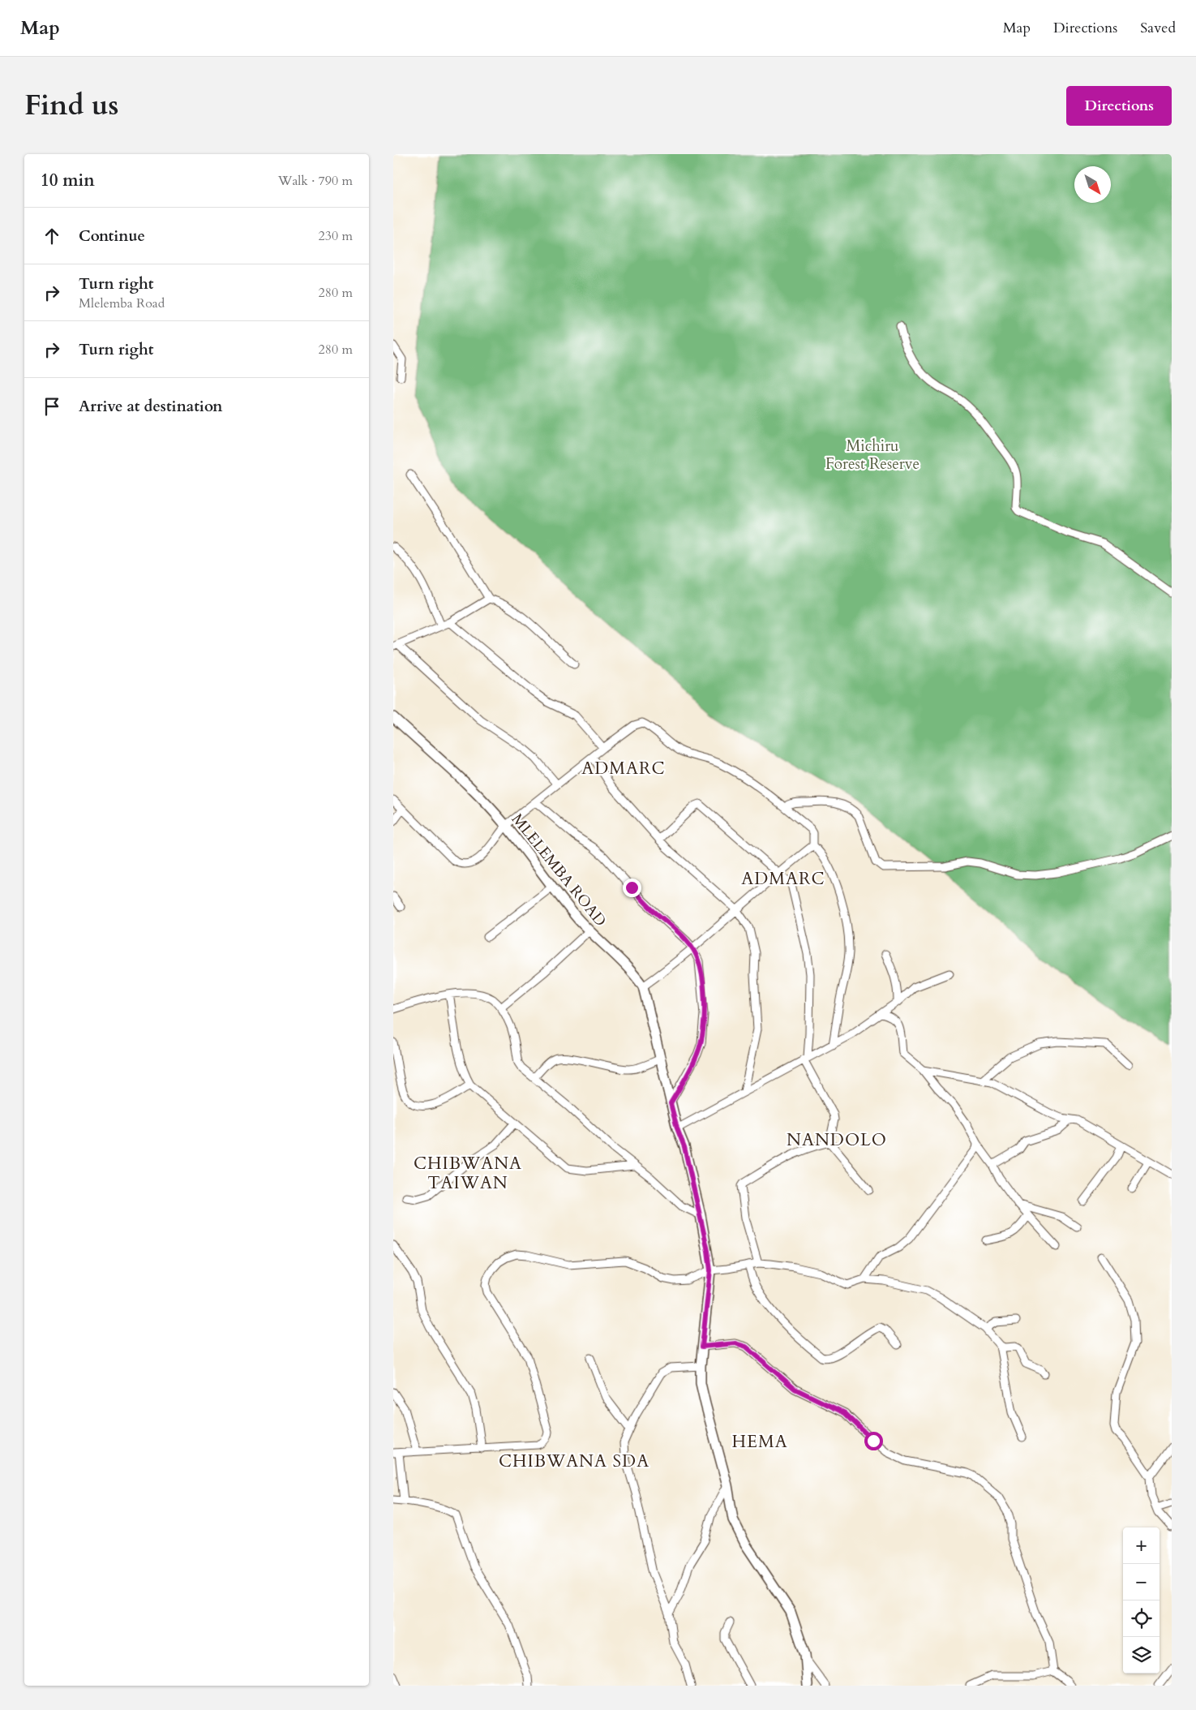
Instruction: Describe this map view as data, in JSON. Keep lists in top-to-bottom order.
{
  "streets": {
    "street": ["MLELEMBA ROAD"]
  },
  "districts": [
    "ADMARC",
    "ADMARC",
    "NANDOLO",
    "CHIBWANA TAIWAN",
    "HEMA",
    "CHIBWANA SDA"
  ],
  "parks": ["Michiru Forest Reserve"],
  "north": "bottom right",
  "page": {
    "header": "Map",
    "nav": ["Map", "Directions", "Saved"],
    "title": "Find us",
    "buttons": "Directions",
    "heading": ["10 min", "Walk · 790 m"],
    "list": [
      ["Continue", "230 m"],
      ["Turn right", "Mlelemba Road", "280 m"],
      ["Turn right", "280 m"],
      "Arrive at destination"
    ],
    "map_buttons": ["+", "−"]
  }
}
